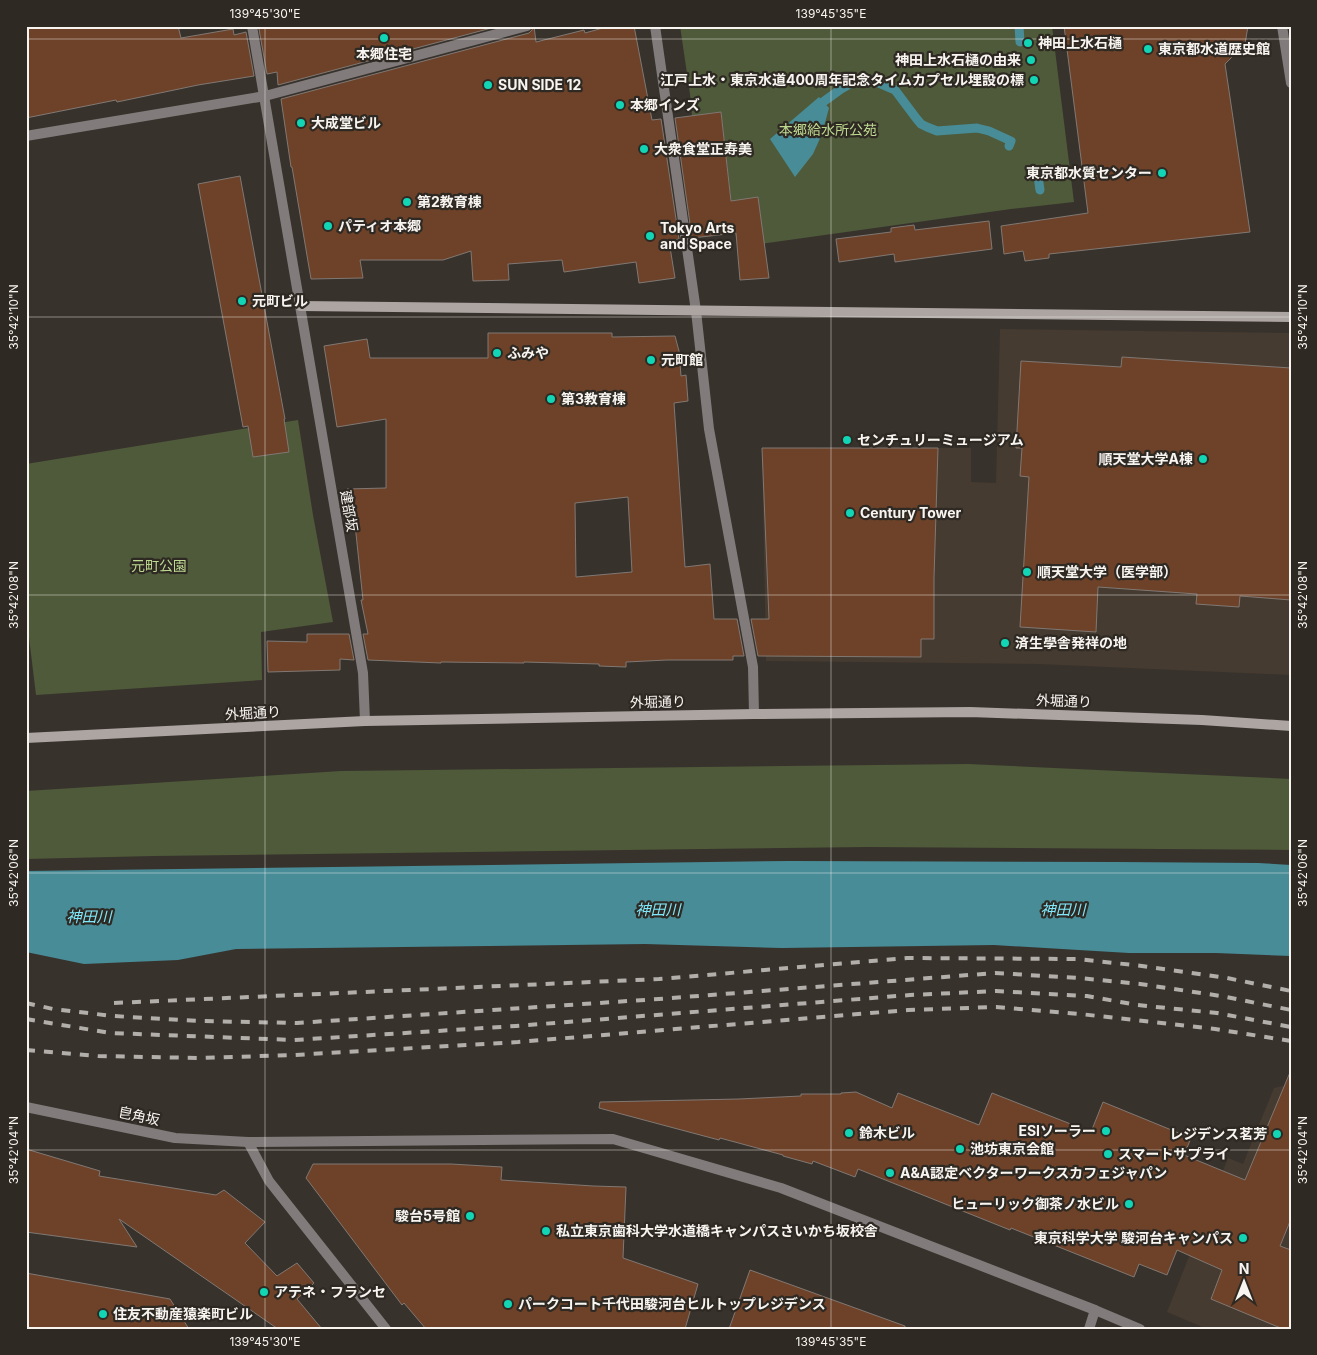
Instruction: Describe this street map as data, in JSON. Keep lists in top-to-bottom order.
{
  "streets": {
    "main road": ["外堀通り"],
    "street": ["建部坂", "皀角坂"]
  },
  "crossings": [
    ["建部坂", "外堀通り"]
  ],
  "water": ["神田川"],
  "parks": ["本郷給水所公苑", "元町公園"],
  "places": [
    "本郷住宅",
    "神田上水石樋",
    "東京都水道歴史館",
    "神田上水石樋の由来",
    "江戸上水・東京水道400周年記念タイムカプセル埋設の標",
    "SUN SIDE 12",
    "本郷インズ",
    "大成堂ビル",
    "大衆食堂正寿美",
    "東京都水質センター",
    "第2教育棟",
    "パティオ本郷",
    "Tokyo Arts and Space",
    "元町ビル",
    "ふみや",
    "元町館",
    "第3教育棟",
    "センチュリーミュージアム",
    "順天堂大学A棟",
    "Century Tower",
    "順天堂大学（医学部）",
    "済生學舎発祥の地",
    "ESIソーラー",
    "鈴木ビル",
    "レジデンス茗芳",
    "池坊東京会館",
    "スマートサプライ",
    "A&A認定ベクターワークスカフェジャパン",
    "ヒューリック御茶ノ水ビル",
    "駿台5号館",
    "私立東京歯科大学水道橋キャンパスさいかち坂校舎",
    "東京科学大学 駿河台キャンパス",
    "アテネ・フランセ",
    "パークコート千代田駿河台ヒルトップレジデンス",
    "住友不動産猿楽町ビル"
  ],
  "north": "top",
  "coordinates": [
    "139°45'30\"E",
    "139°45'35\"E",
    "35°42'10\"N",
    "35°42'08\"N",
    "35°42'06\"N",
    "35°42'04\"N"
  ]
}
